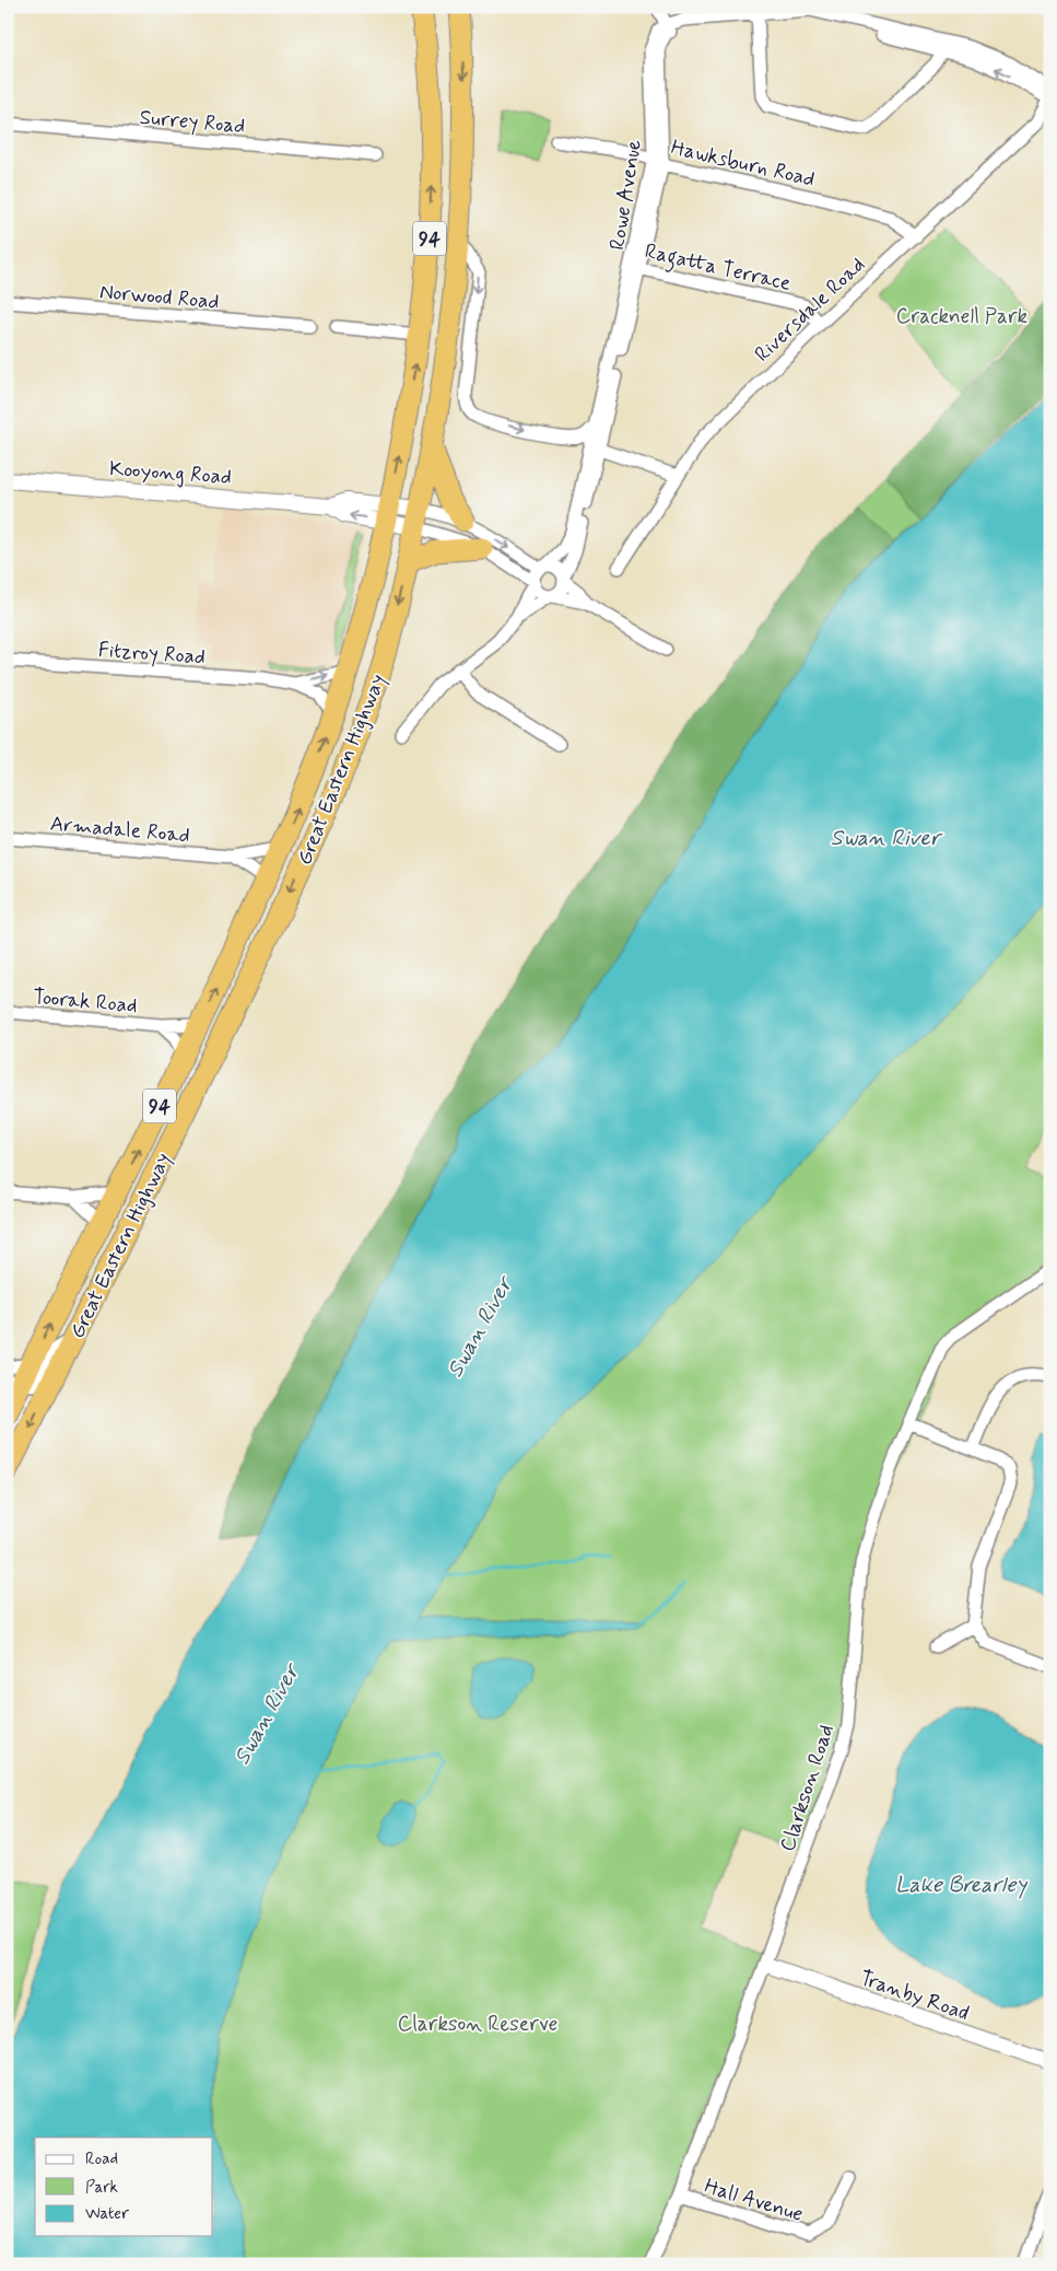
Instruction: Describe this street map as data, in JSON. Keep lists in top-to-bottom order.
{
  "streets": {
    "highway": ["94", "Great Eastern Highway"],
    "street": [
      "Surrey Road",
      "Hawksburn Road",
      "Rowe Avenue",
      "Ragatta Terrace",
      "Norwood Road",
      "Riversdale Road",
      "Kooyong Road",
      "Fitzroy Road",
      "Armadale Road",
      "Toorak Road",
      "Clarkson Road",
      "Tranby Road",
      "Hall Avenue"
    ]
  },
  "crossings": [
    ["Hawksburn Road", "Rowe Avenue"],
    ["Hawksburn Road", "Riversdale Road"],
    ["Rowe Avenue", "Ragatta Terrace"],
    ["Ragatta Terrace", "Riversdale Road"],
    ["Kooyong Road", "Great Eastern Highway"],
    ["Fitzroy Road", "Great Eastern Highway"],
    ["Great Eastern Highway", "Armadale Road"],
    ["Great Eastern Highway", "Toorak Road"],
    ["Clarkson Road", "Tranby Road"],
    ["Clarkson Road", "Hall Avenue"]
  ],
  "water": ["Swan River", "Lake Brearley"],
  "parks": ["Cracknell Park", "Clarkson Reserve"],
  "legend": ["Road", "Park", "Water"]
}
